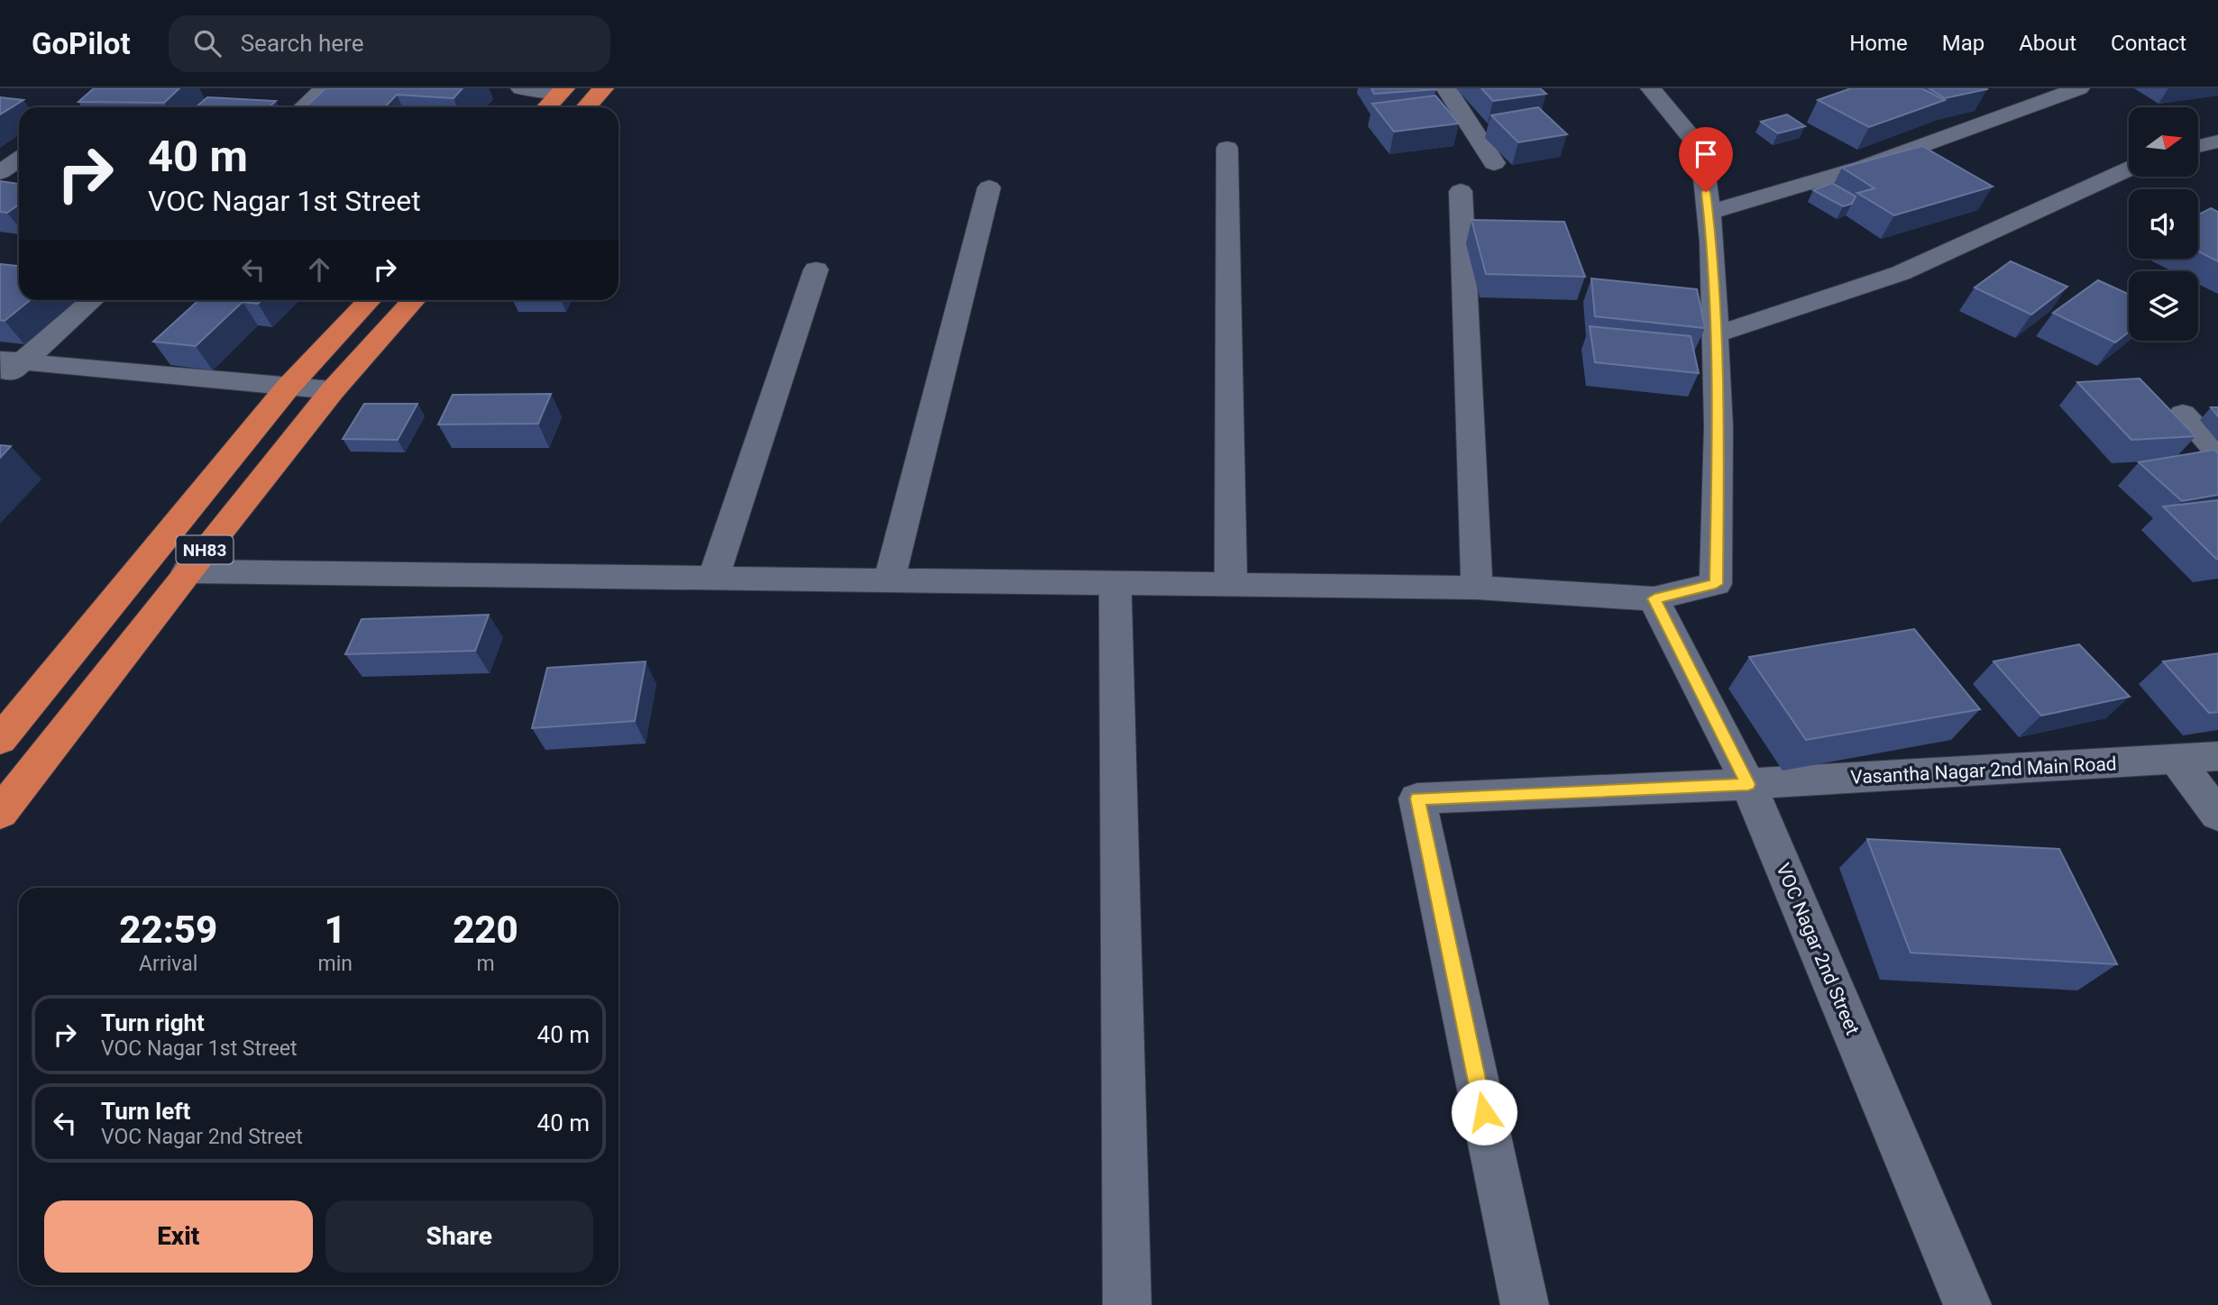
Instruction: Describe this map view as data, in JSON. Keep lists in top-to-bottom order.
{
  "streets": {
    "highway": ["NH83"],
    "street": ["Vasantha Nagar 2nd Main Road", "VOC Nagar 2nd Street"]
  },
  "crossings": [
    ["Vasantha Nagar 2nd Main Road", "VOC Nagar 2nd Street"]
  ],
  "north": "right",
  "page": {
    "header": "GoPilot",
    "search": "Search here",
    "nav": [
      "Home",
      "Map",
      "About",
      "Contact"
    ],
    "turn": ["40 m", "VOC Nagar 1st Street"],
    "eta": [
      "22:59",
      "Arrival",
      "1",
      "min",
      "220",
      "m"
    ],
    "list": [
      {
        "name": "Turn right",
        "note": "VOC Nagar 1st Street",
        "value": "40 m"
      },
      {
        "name": "Turn left",
        "note": "VOC Nagar 2nd Street",
        "value": "40 m"
      }
    ],
    "buttons": ["Exit", "Share"]
  }
}
